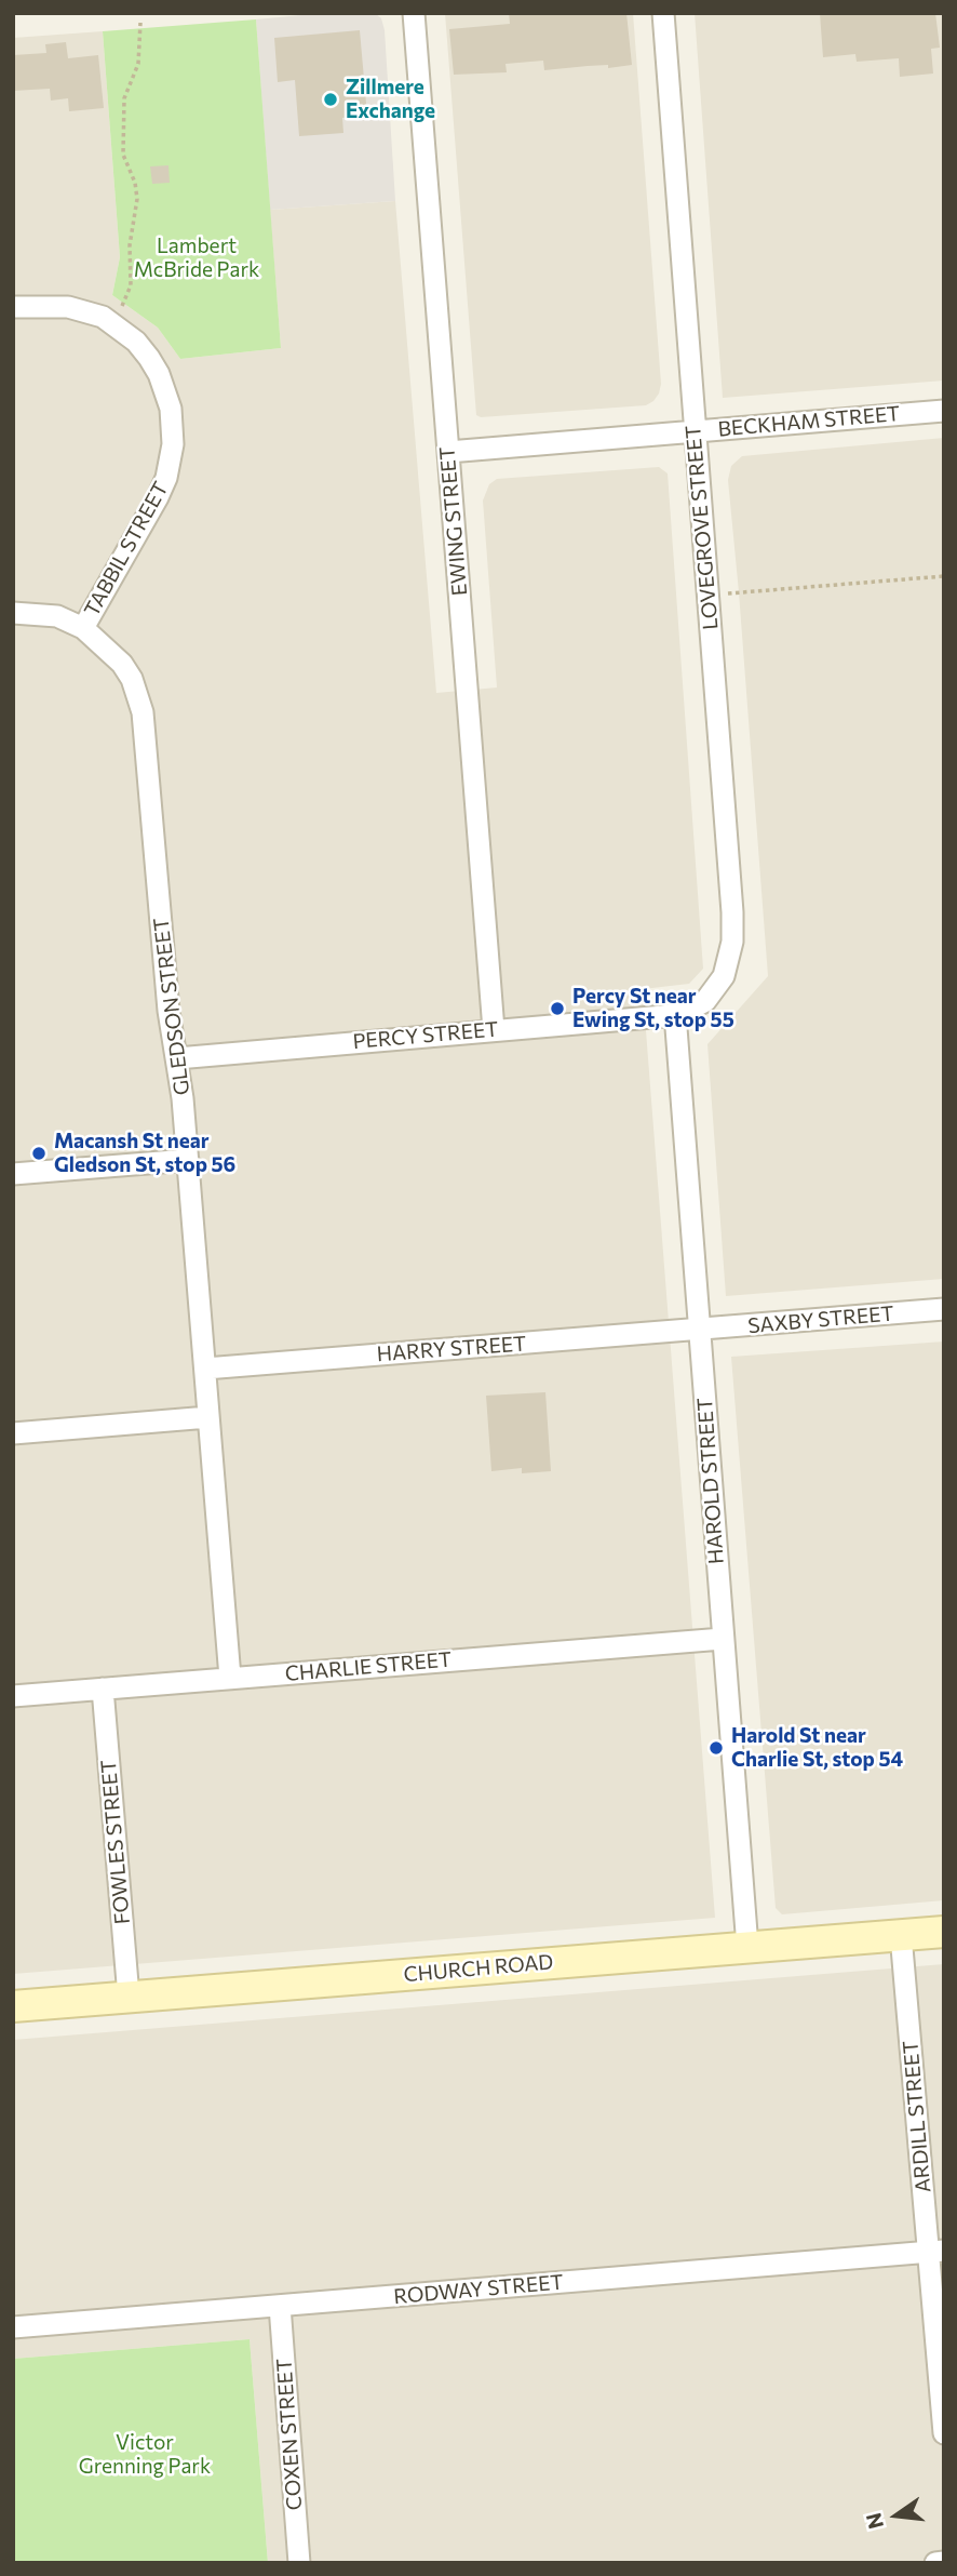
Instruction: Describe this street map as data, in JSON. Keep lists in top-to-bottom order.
{
  "streets": {
    "street": [
      "BECKHAM STREET",
      "EWING STREET",
      "LOVEGROVE STREET",
      "TABBIL STREET",
      "GLEDSON STREET",
      "PERCY STREET",
      "SAXBY STREET",
      "HARRY STREET",
      "HAROLD STREET",
      "CHARLIE STREET",
      "FOWLES STREET",
      "CHURCH ROAD",
      "ARDILL STREET",
      "RODWAY STREET",
      "COXEN STREET"
    ]
  },
  "crossings": [
    ["BECKHAM STREET", "EWING STREET"],
    ["BECKHAM STREET", "LOVEGROVE STREET"],
    ["EWING STREET", "PERCY STREET"],
    ["LOVEGROVE STREET", "PERCY STREET"],
    ["LOVEGROVE STREET", "HAROLD STREET"],
    ["TABBIL STREET", "GLEDSON STREET"],
    ["GLEDSON STREET", "PERCY STREET"],
    ["GLEDSON STREET", "HARRY STREET"],
    ["GLEDSON STREET", "CHARLIE STREET"],
    ["PERCY STREET", "HAROLD STREET"],
    ["SAXBY STREET", "HARRY STREET"],
    ["SAXBY STREET", "HAROLD STREET"],
    ["HARRY STREET", "HAROLD STREET"],
    ["HAROLD STREET", "CHARLIE STREET"],
    ["HAROLD STREET", "CHURCH ROAD"],
    ["CHARLIE STREET", "FOWLES STREET"],
    ["FOWLES STREET", "CHURCH ROAD"],
    ["CHURCH ROAD", "ARDILL STREET"],
    ["ARDILL STREET", "RODWAY STREET"],
    ["RODWAY STREET", "COXEN STREET"]
  ],
  "parks": ["Lambert McBride Park", "Victor Grenning Park"],
  "places": [
    "Zillmere Exchange",
    "Percy St near Ewing St, stop 55",
    "Macansh St near Gledson St, stop 56",
    "Harold St near Charlie St, stop 54"
  ],
  "north": "left"
}
